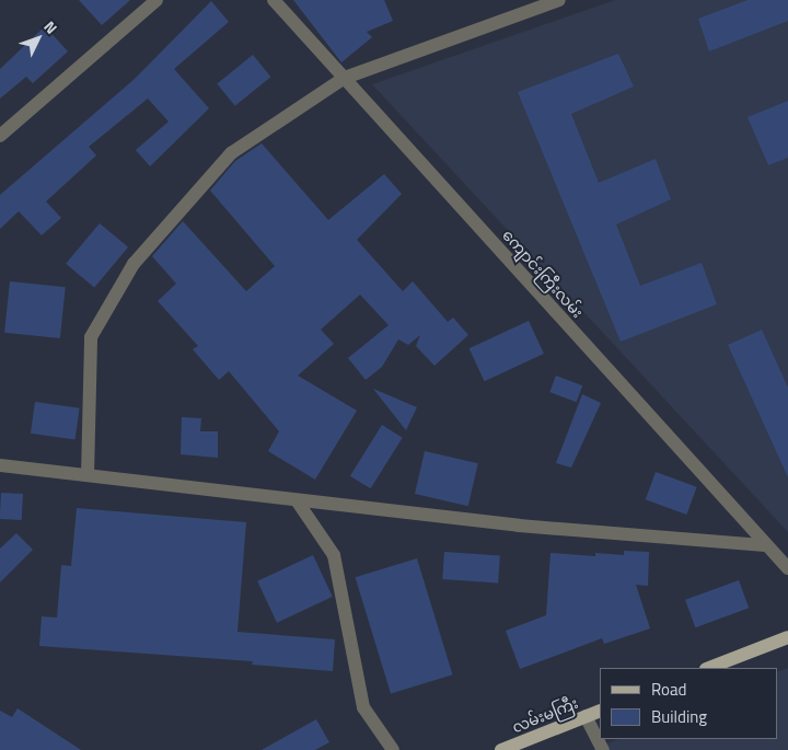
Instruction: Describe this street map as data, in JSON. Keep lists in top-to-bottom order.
{
  "streets": {
    "main road": ["လမ်းမကြီး"],
    "street": ["ကျောင်းကြီးလမ်း"]
  },
  "legend": ["Road", "Building"],
  "north": "top right"
}
